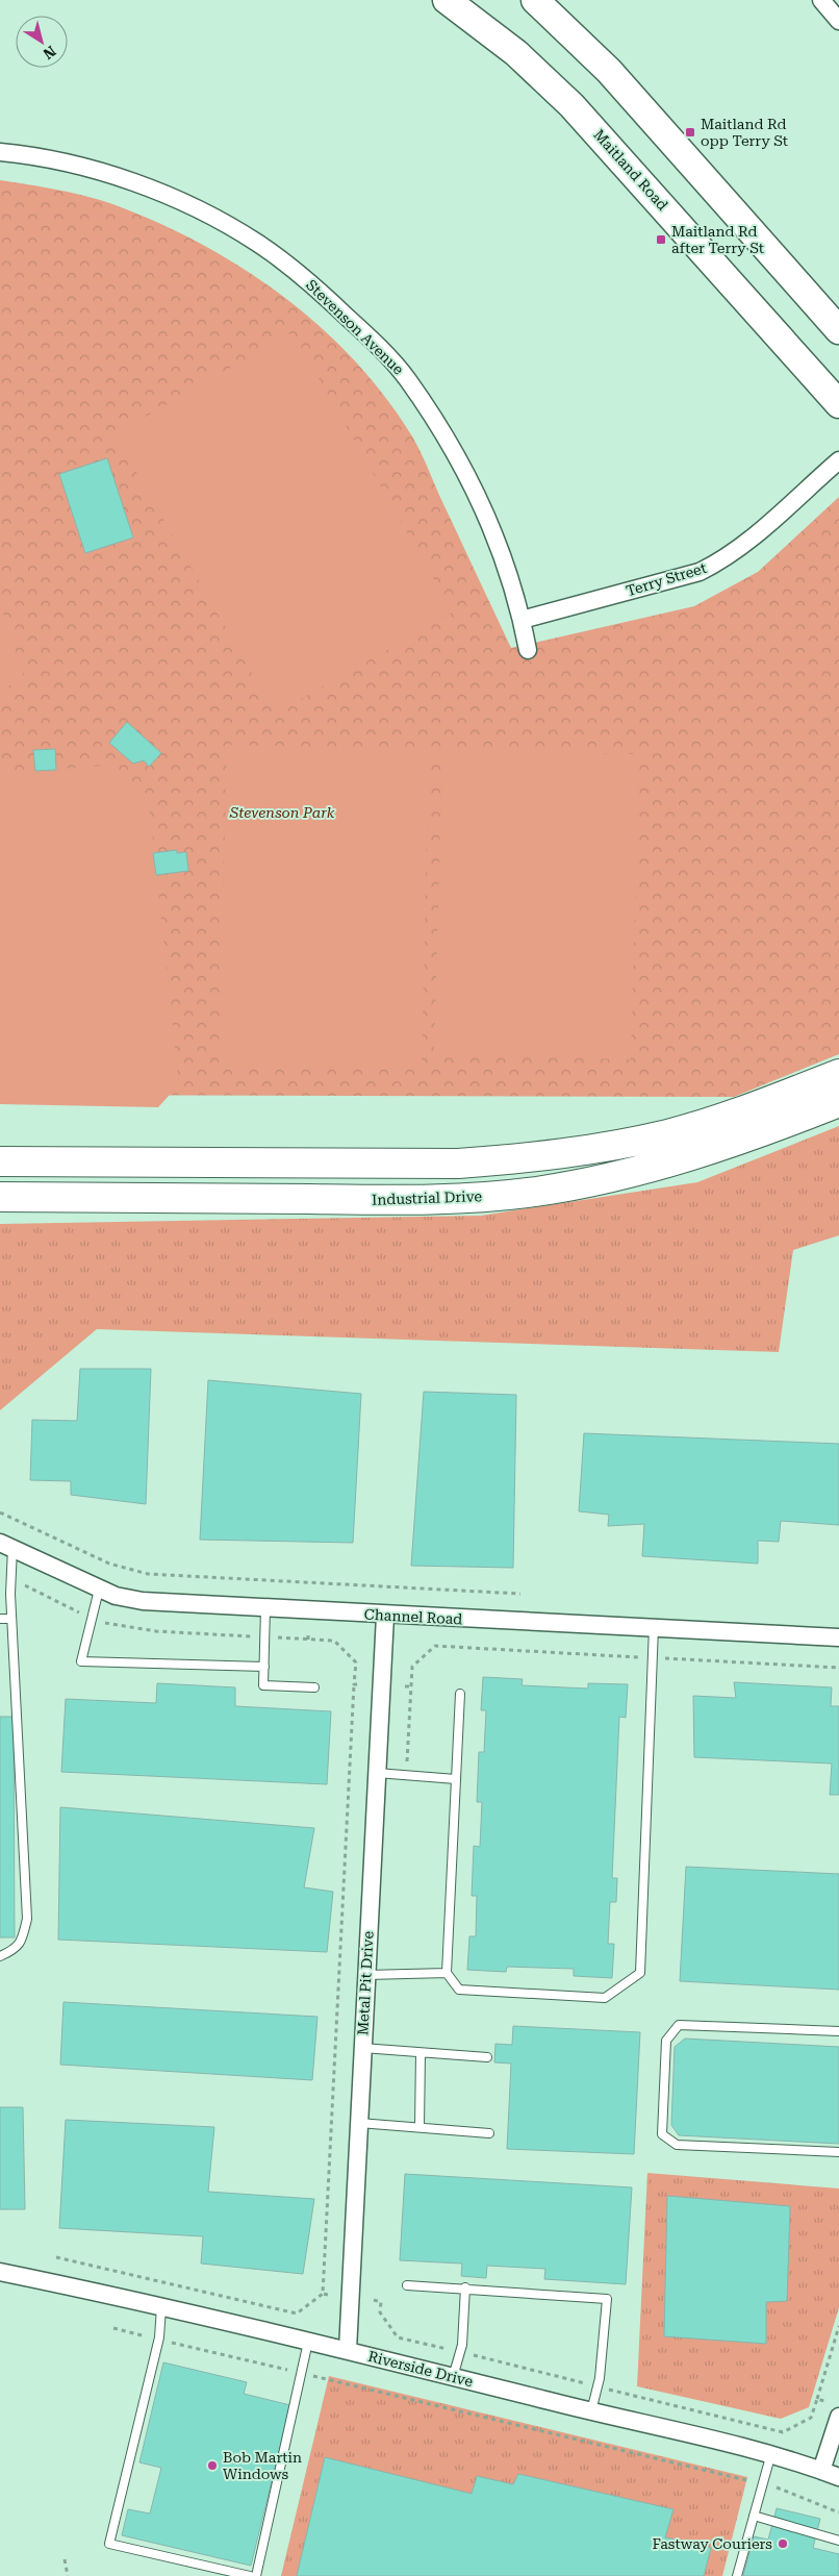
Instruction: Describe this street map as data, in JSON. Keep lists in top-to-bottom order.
{
  "streets": {
    "highway": ["Industrial Drive"],
    "main road": ["Maitland Road"],
    "street": [
      "Stevenson Avenue",
      "Terry Street",
      "Channel Road",
      "Metal Pit Drive",
      "Riverside Drive"
    ]
  },
  "crossings": [
    ["Stevenson Avenue", "Terry Street"],
    ["Channel Road", "Metal Pit Drive"],
    ["Metal Pit Drive", "Riverside Drive"]
  ],
  "parks": ["Stevenson Park"],
  "places": {
    "transit": ["Maitland Rd opp Terry St", "Maitland Rd after Terry St"],
    "other": ["Bob Martin Windows", "Fastway Couriers"]
  },
  "north": "bottom right"
}
